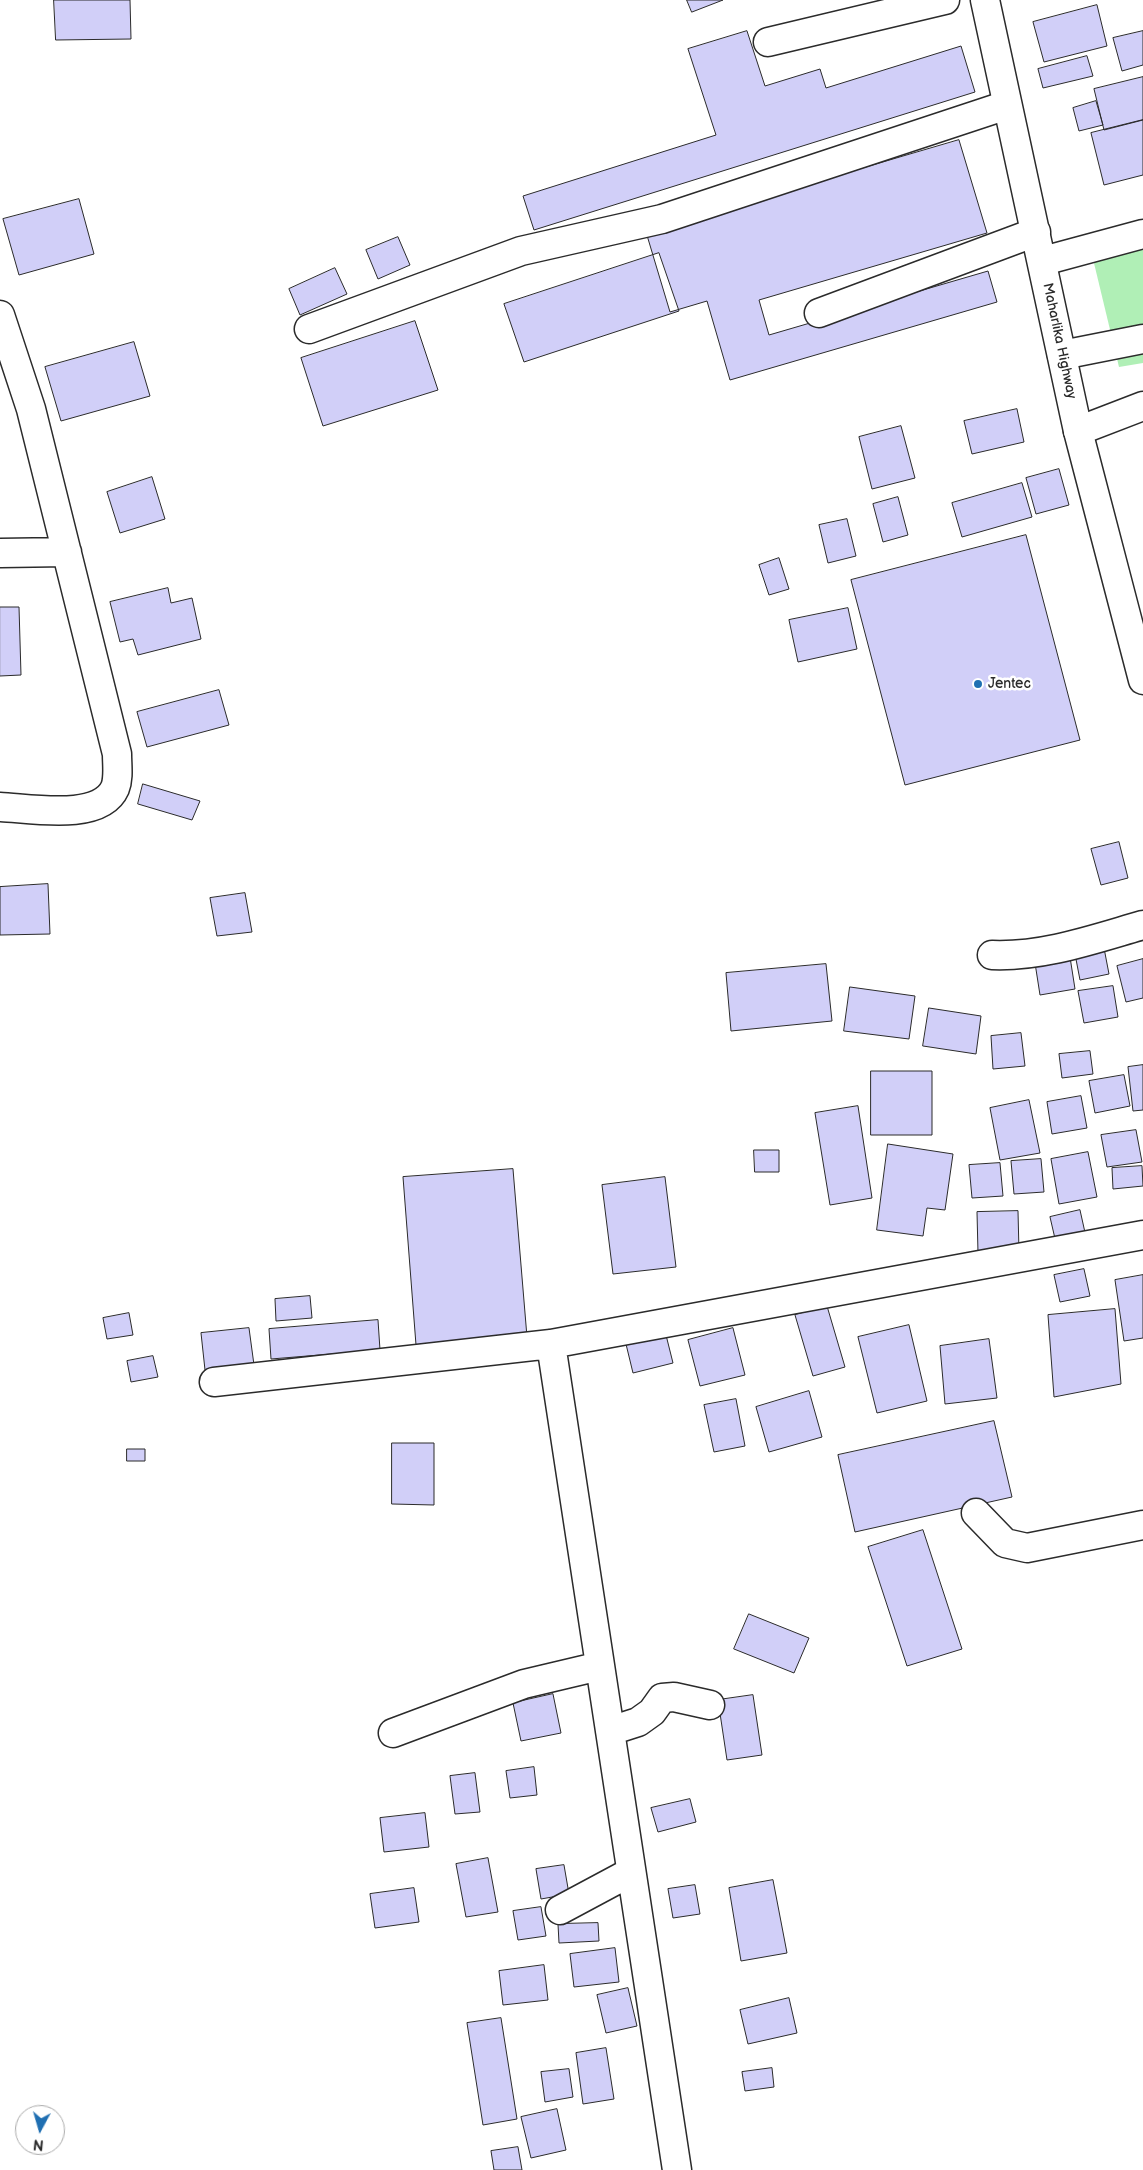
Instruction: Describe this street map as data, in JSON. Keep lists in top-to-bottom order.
{
  "streets": {
    "main road": ["Maharlika Highway"]
  },
  "places": ["Jentec"],
  "north": "bottom"
}
